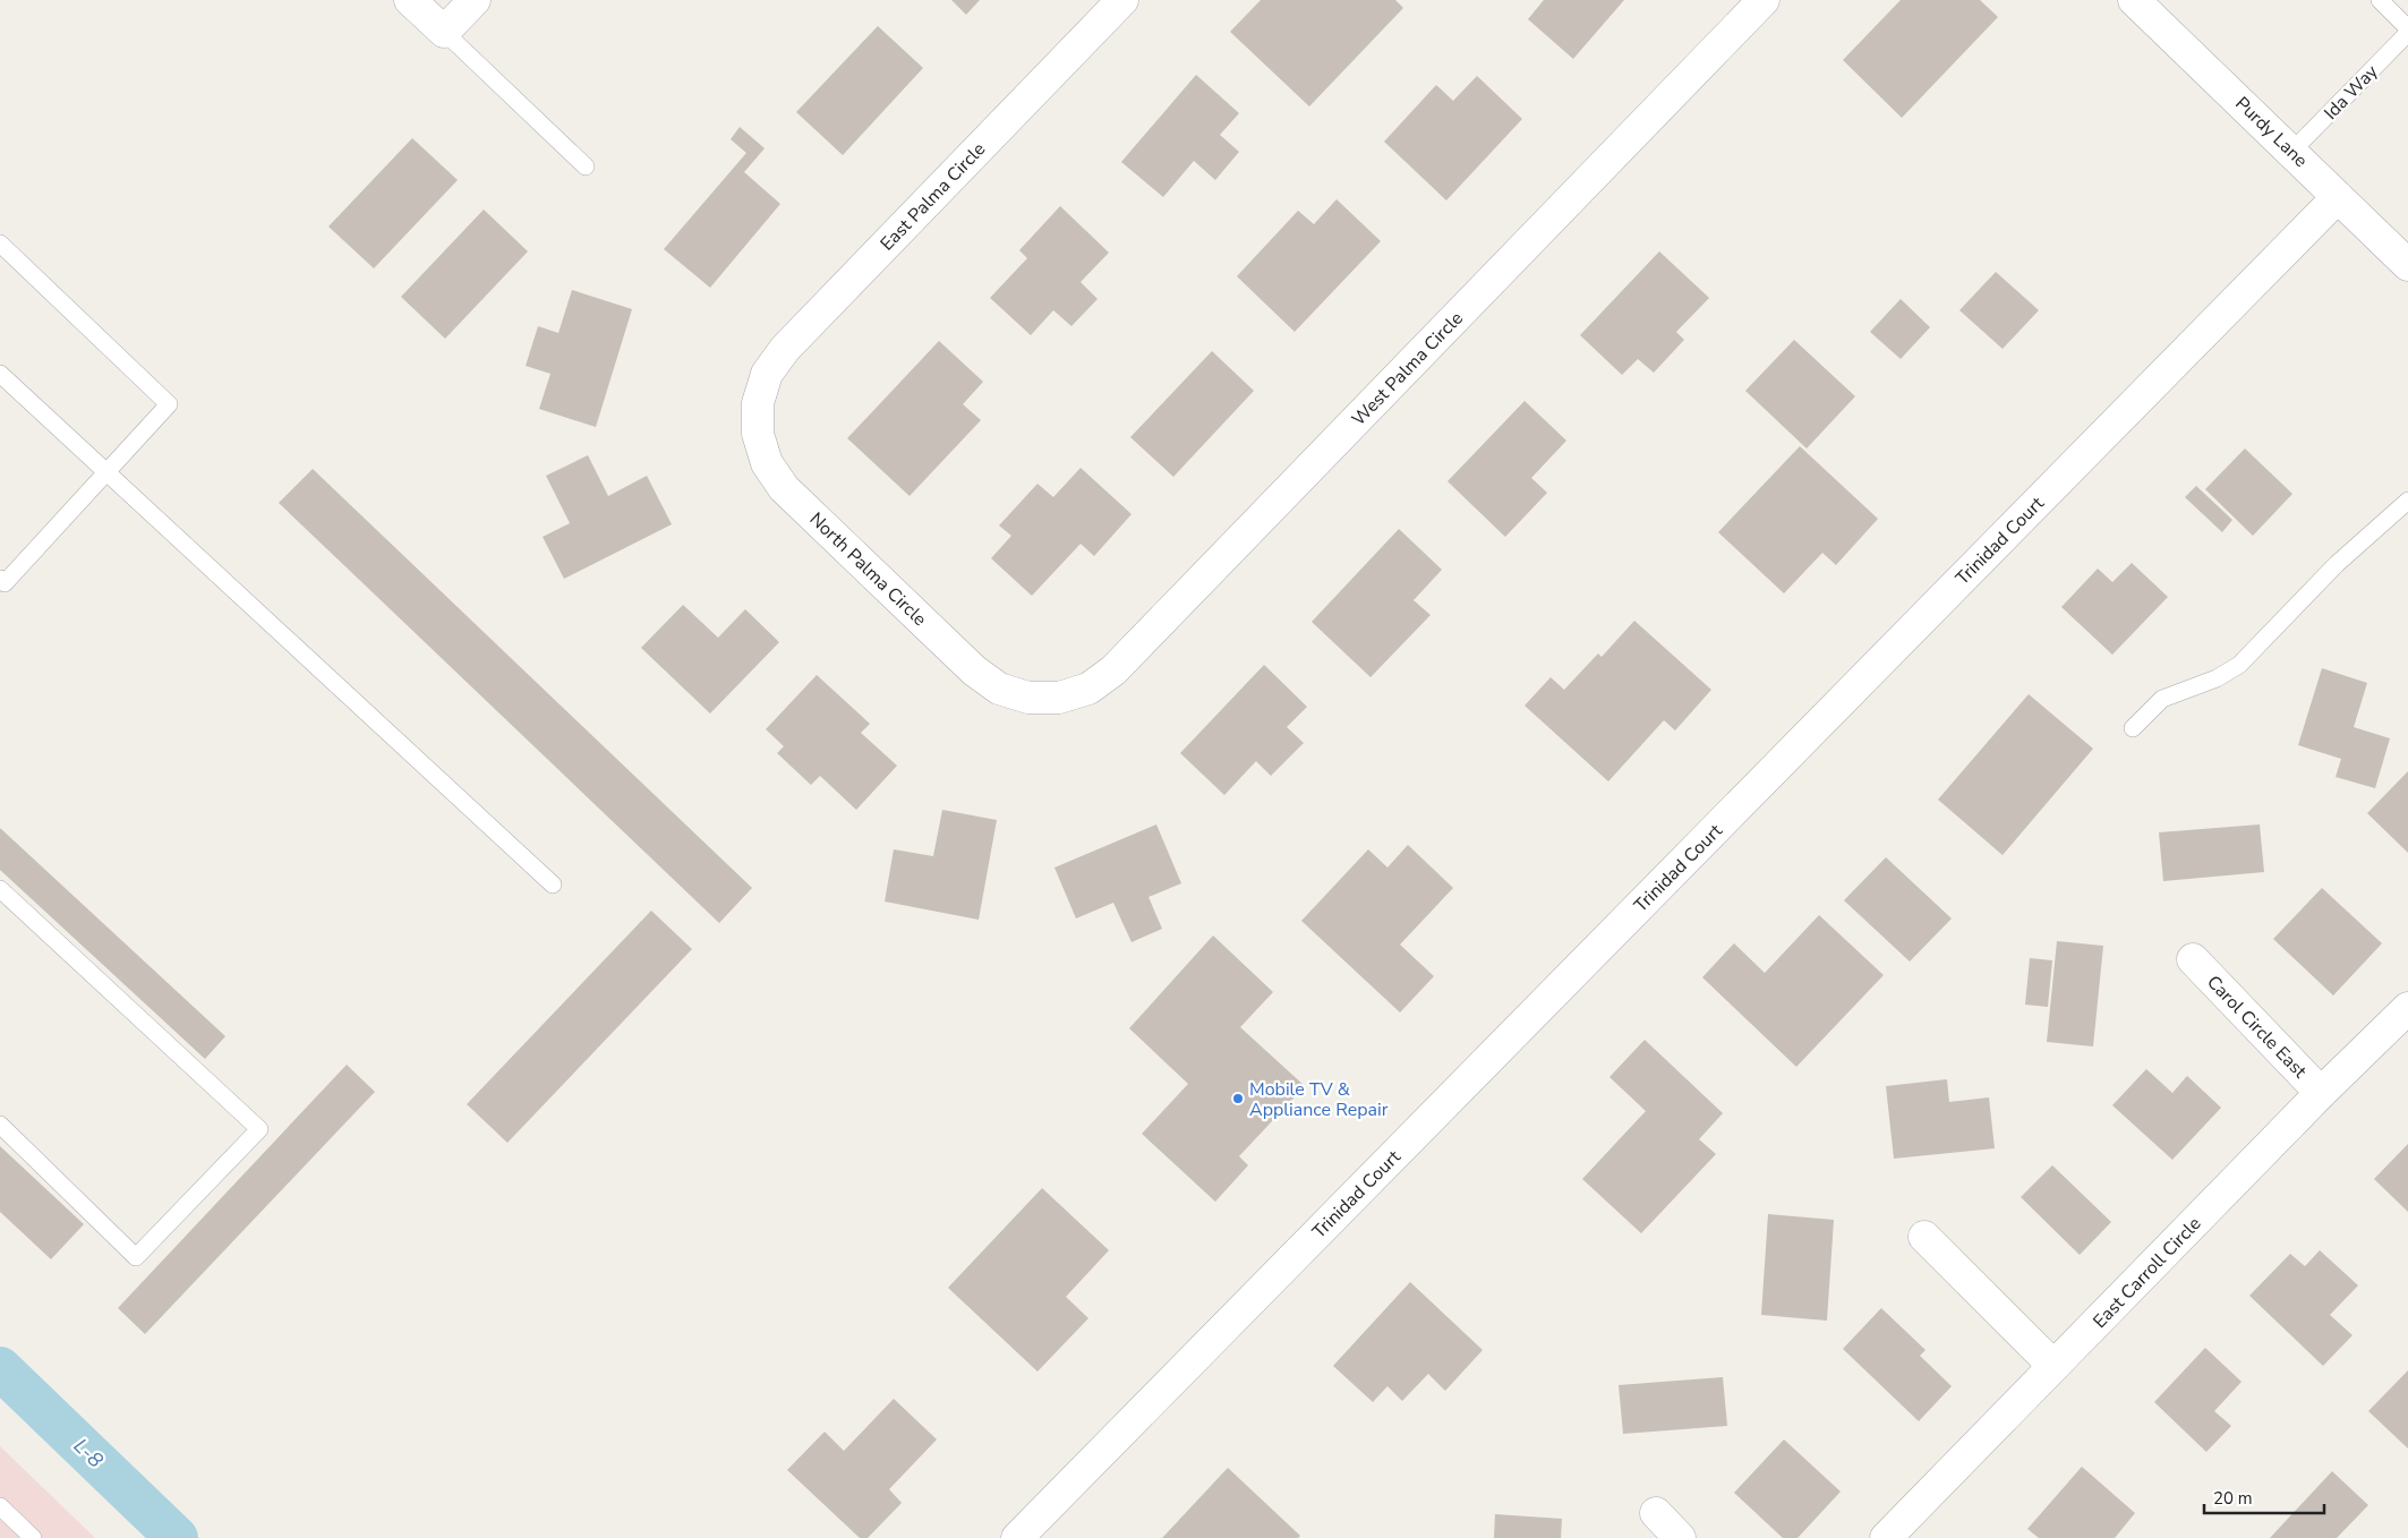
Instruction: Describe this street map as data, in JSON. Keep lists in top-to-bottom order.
{
  "streets": {
    "street": [
      "Purdy Lane",
      "East Palma Circle",
      "West Palma Circle",
      "Trinidad Court",
      "North Palma Circle",
      "Carol Circle East",
      "East Carroll Circle"
    ],
    "lane": ["Ida Way"]
  },
  "crossings": [
    ["Ida Way", "Purdy Lane"],
    ["Purdy Lane", "Trinidad Court"],
    ["East Palma Circle", "North Palma Circle"],
    ["West Palma Circle", "North Palma Circle"],
    ["Carol Circle East", "East Carroll Circle"]
  ],
  "water": ["L-8"],
  "places": ["Mobile TV & Appliance Repair"],
  "scale_bar": "20 m"
}
